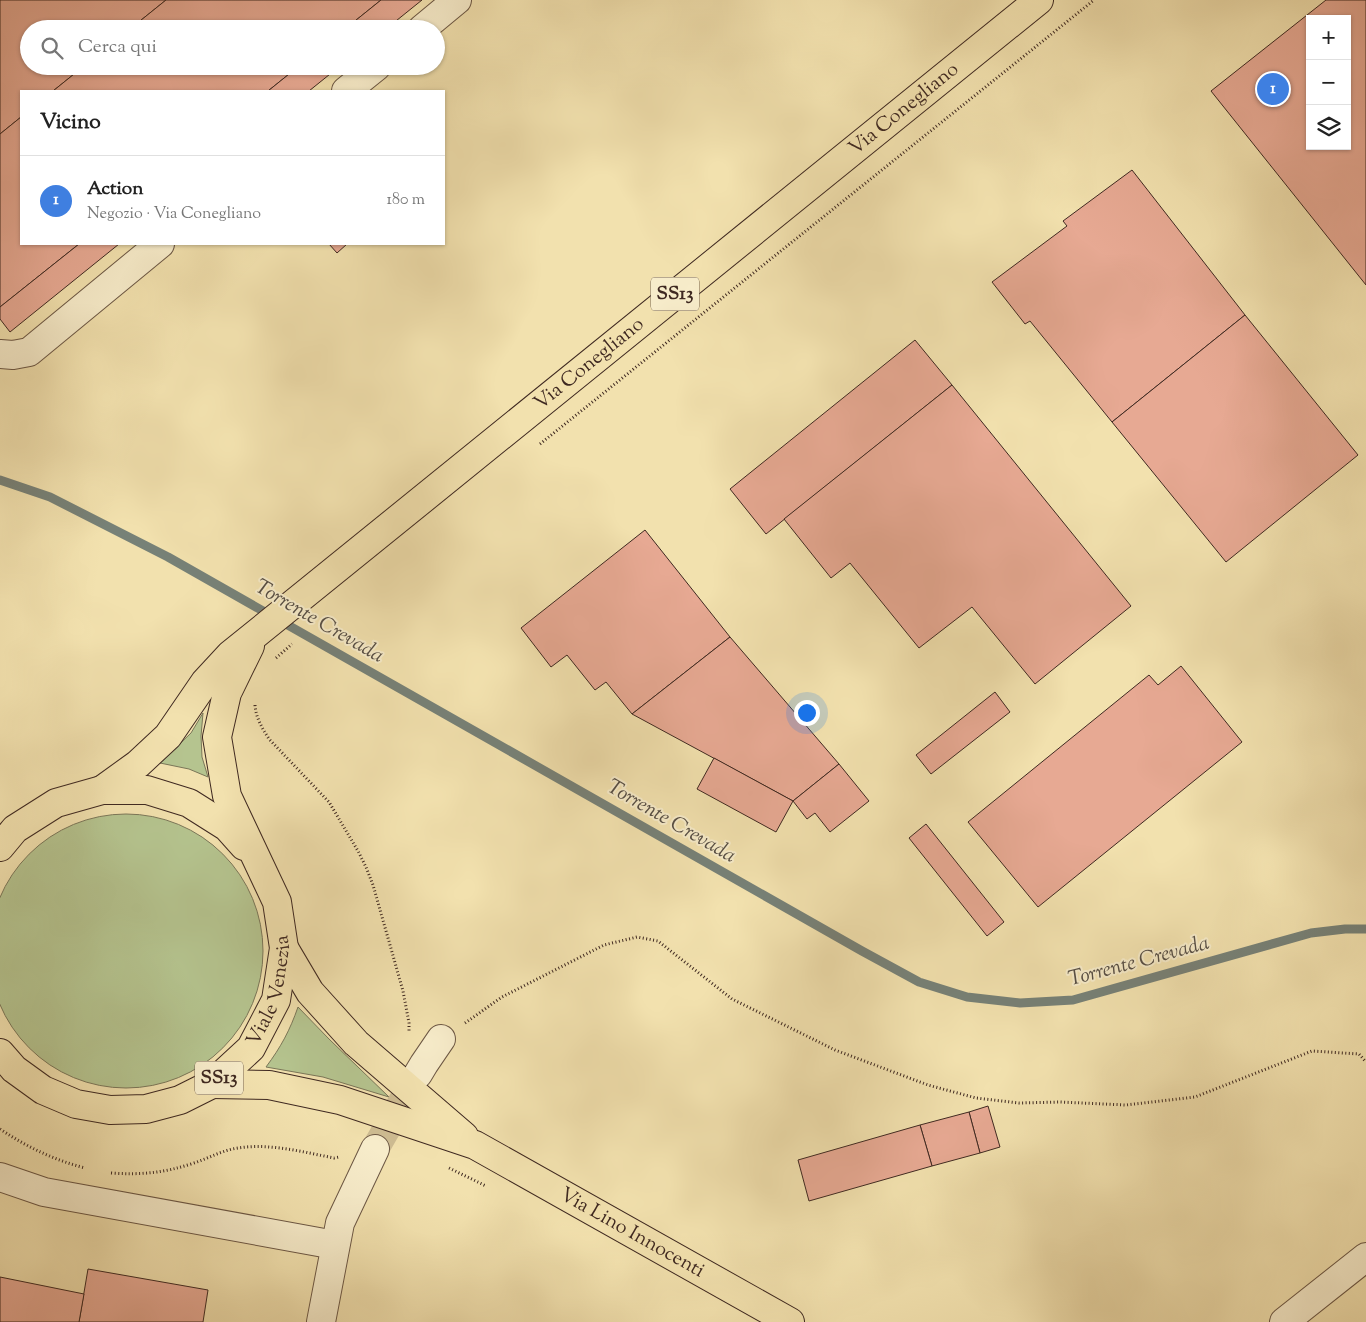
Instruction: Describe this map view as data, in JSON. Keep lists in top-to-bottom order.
{
  "streets": {
    "main road": [
      "Via Conegliano",
      "SS13",
      "Viale Venezia",
      "Via Lino Innocenti"
    ]
  },
  "crossings": [
    ["Via Conegliano", "Viale Venezia"],
    ["Viale Venezia", "Via Lino Innocenti"]
  ],
  "water": ["Torrente Crevada"],
  "page": {
    "map_buttons": ["+", "−"],
    "search": "Cerca qui",
    "pins": "1",
    "heading": "Vicino",
    "list": [
      {
        "mark": "1",
        "name": "Action",
        "note": "Negozio · Via Conegliano",
        "value": "180 m"
      }
    ]
  }
}
